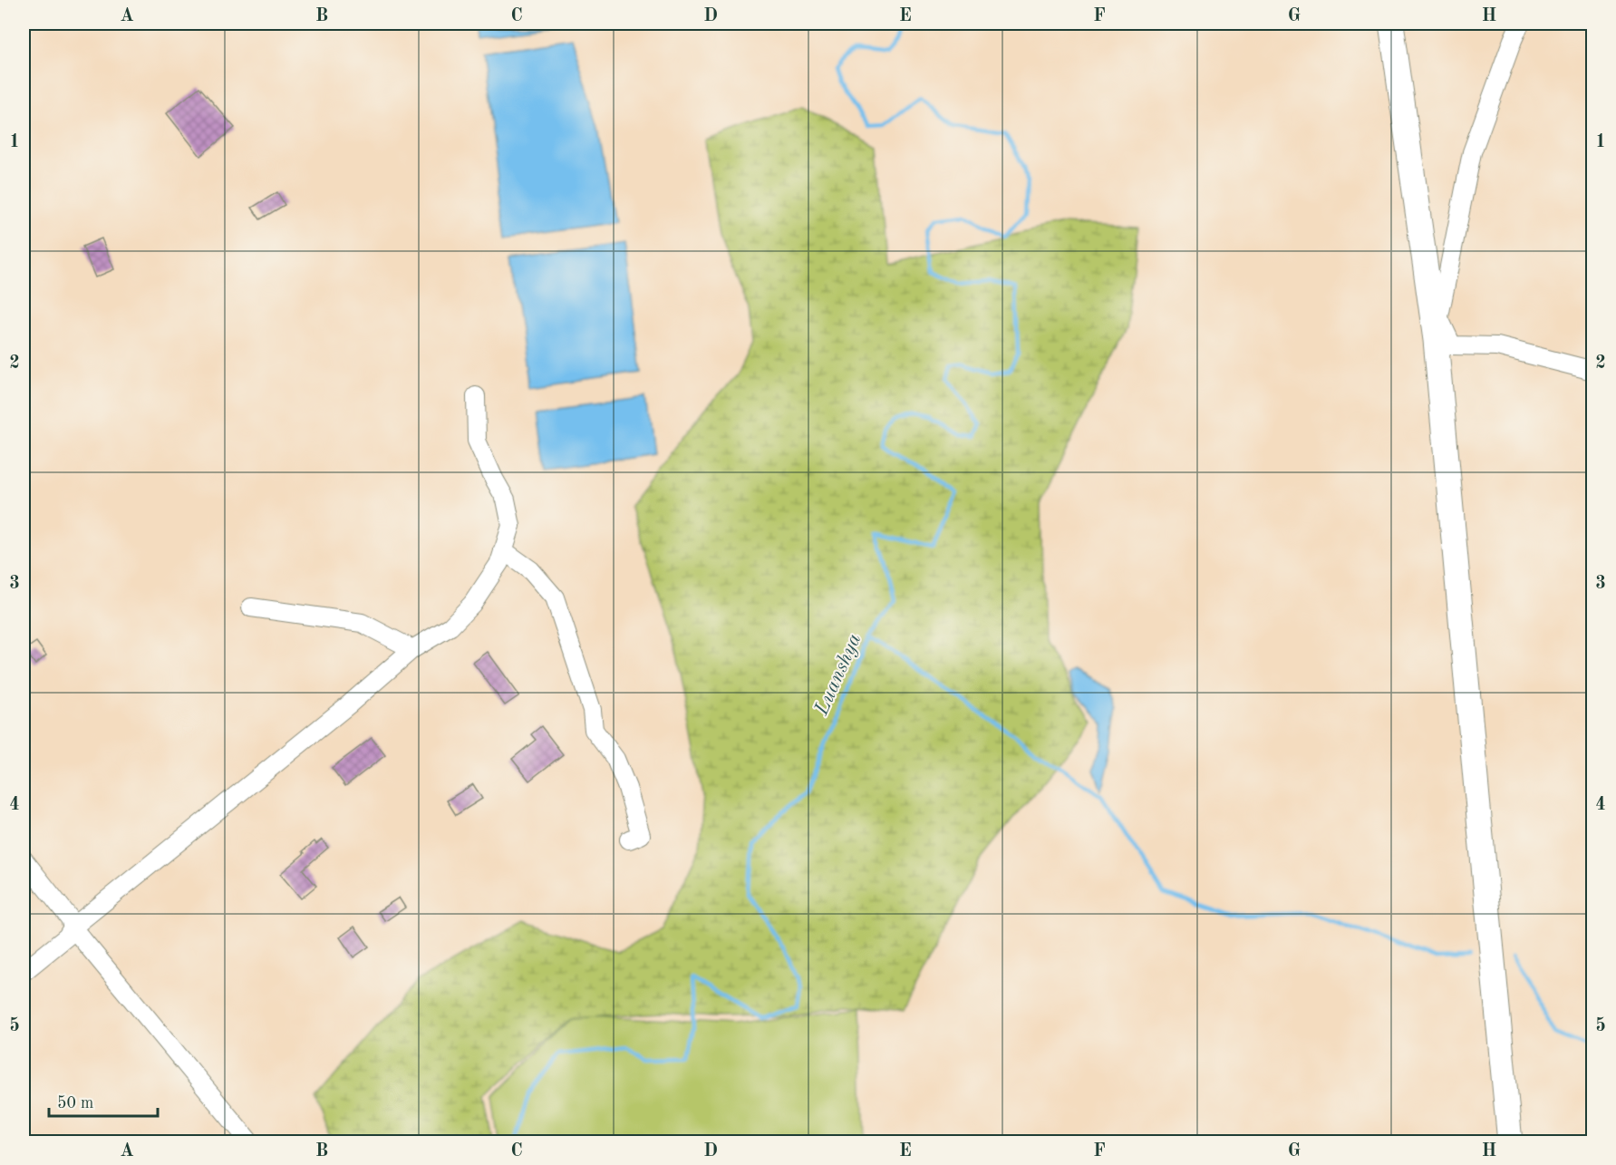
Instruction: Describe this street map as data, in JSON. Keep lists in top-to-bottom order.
{
  "water": ["Luanshya"],
  "scale_bar": "50 m",
  "grid": {
    "columns": [
      "A",
      "B",
      "C",
      "D",
      "E",
      "F",
      "G",
      "H"
    ],
    "rows": [
      "1",
      "2",
      "3",
      "4",
      "5"
    ]
  }
}
